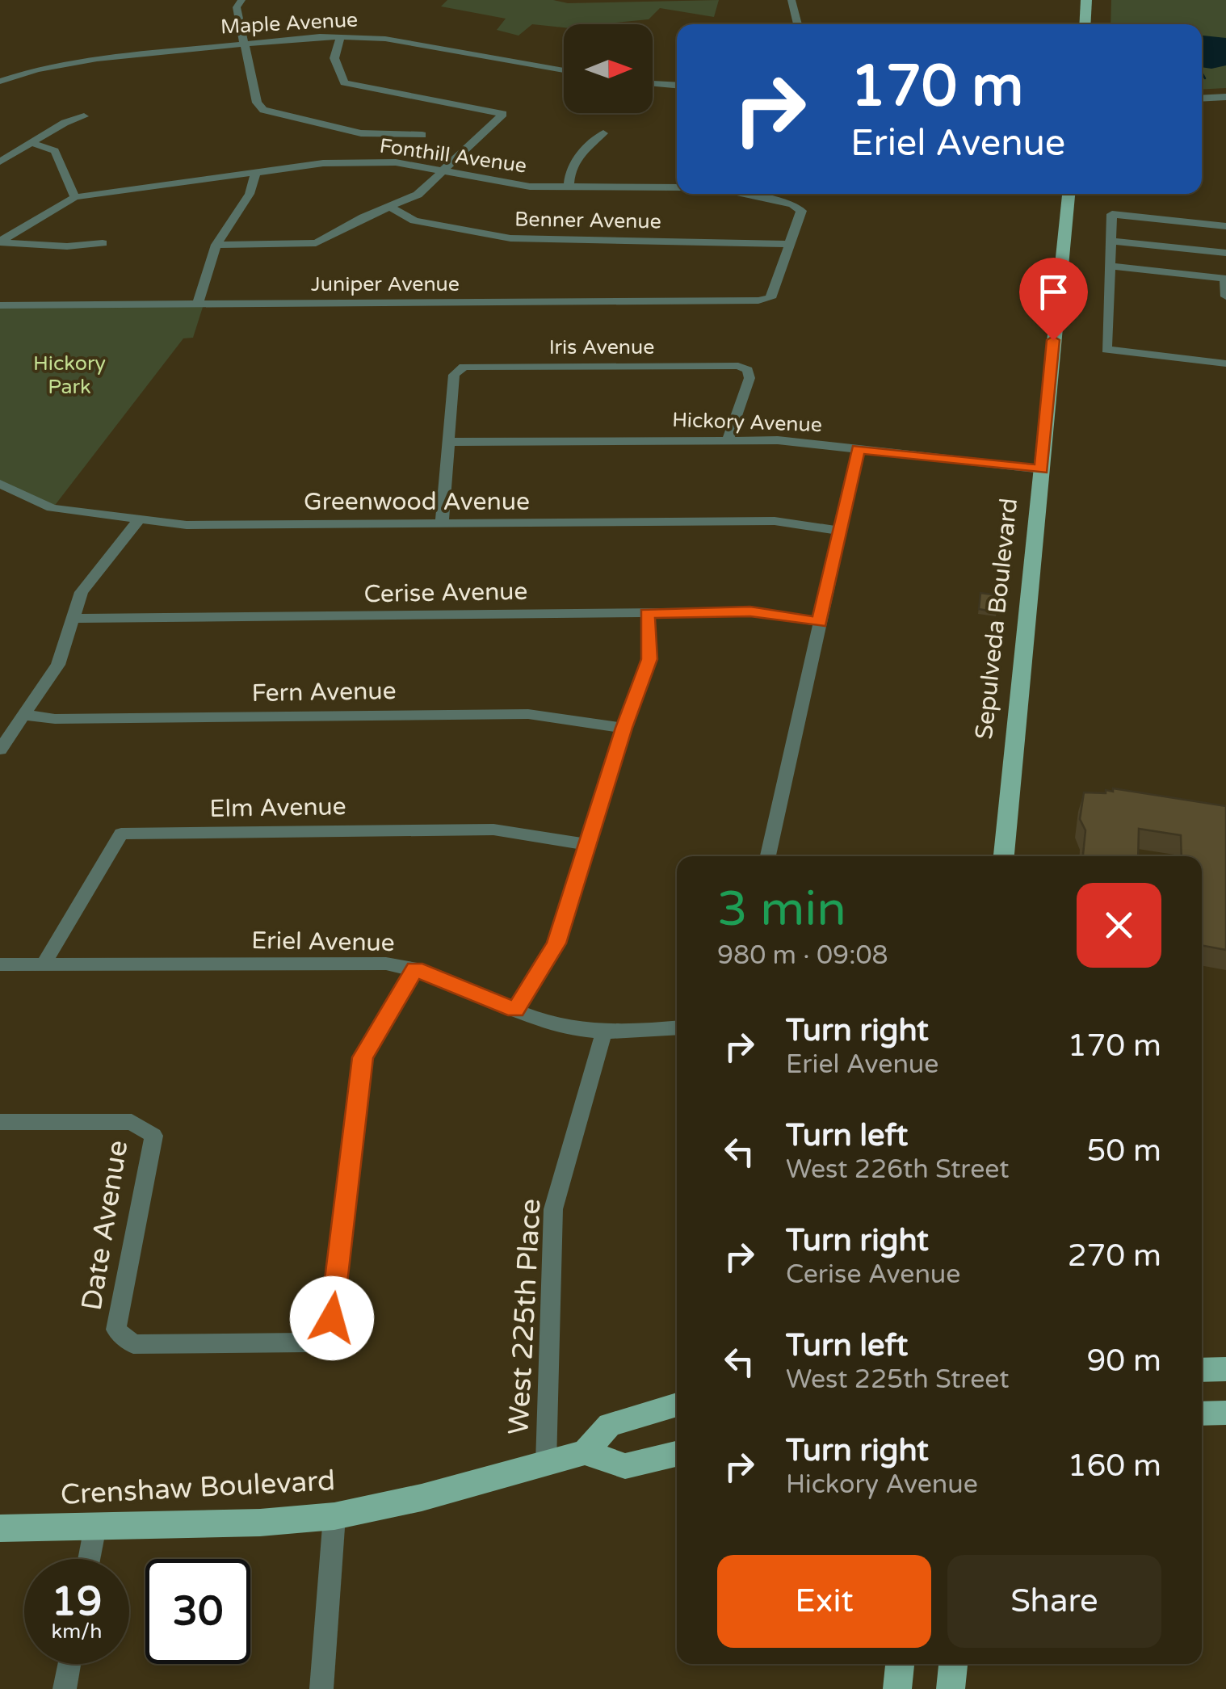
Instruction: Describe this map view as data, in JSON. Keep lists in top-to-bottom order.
{
  "streets": {
    "main road": ["Sepulveda Boulevard", "Crenshaw Boulevard"],
    "street": [
      "Maple Avenue",
      "Fonthill Avenue",
      "Benner Avenue",
      "Juniper Avenue",
      "Iris Avenue",
      "Hickory Avenue",
      "Greenwood Avenue",
      "Cerise Avenue",
      "Fern Avenue",
      "Elm Avenue",
      "Eriel Avenue",
      "Date Avenue",
      "West 225th Place"
    ]
  },
  "crossings": [
    ["Benner Avenue", "Juniper Avenue"],
    ["Iris Avenue", "Hickory Avenue"],
    ["Hickory Avenue", "Sepulveda Boulevard"],
    ["Elm Avenue", "Eriel Avenue"],
    ["Eriel Avenue", "Date Avenue"],
    ["Eriel Avenue", "West 225th Place"],
    ["West 225th Place", "Crenshaw Boulevard"]
  ],
  "parks": ["Hickory Park"],
  "north": "right",
  "page": {
    "turn": ["170 m", "Eriel Avenue"],
    "heading": ["3 min", "980 m · 09:08"],
    "list": [
      {
        "name": "Turn right",
        "note": "Eriel Avenue",
        "value": "170 m"
      },
      {
        "name": "Turn left",
        "note": "West 226th Street",
        "value": "50 m"
      },
      {
        "name": "Turn right",
        "note": "Cerise Avenue",
        "value": "270 m"
      },
      {
        "name": "Turn left",
        "note": "West 225th Street",
        "value": "90 m"
      },
      {
        "name": "Turn right",
        "note": "Hickory Avenue",
        "value": "160 m"
      }
    ],
    "buttons": ["Exit", "Share"],
    "speed": "19 km/h",
    "limit": "30"
  }
}
